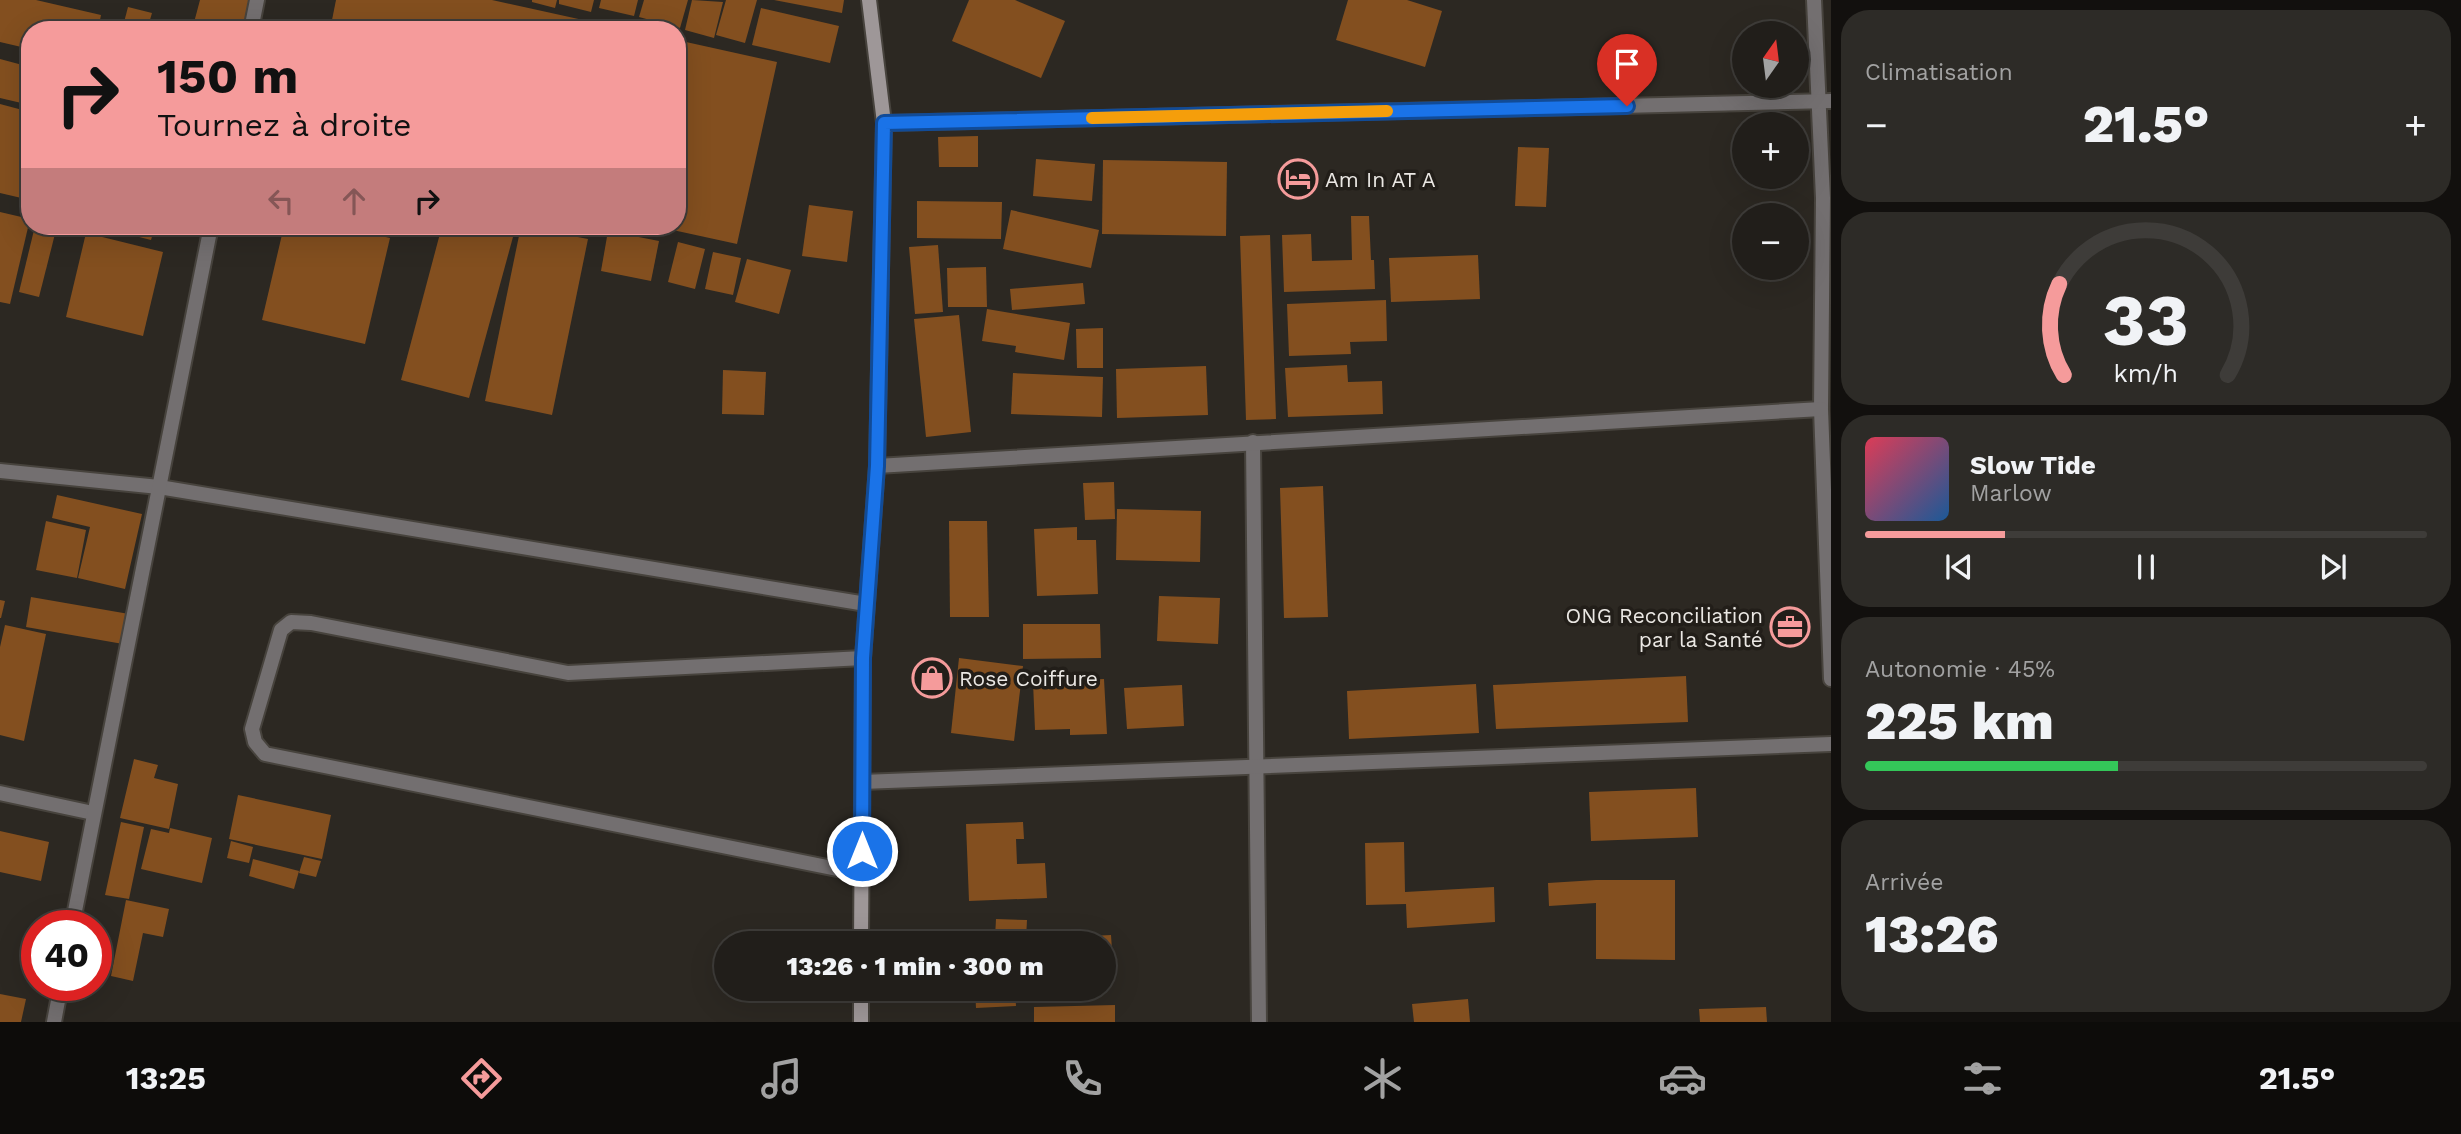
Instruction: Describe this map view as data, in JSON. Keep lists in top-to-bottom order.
{
  "places": {
    "hotel": ["Am In AT A"],
    "office": ["ONG Reconciliation par la Santé"],
    "shop": ["Rose Coiffure"]
  },
  "north": "top",
  "page": {
    "tile": [
      "Climatisation",
      ["Autonomie · 45%", "225 km"],
      ["Arrivée", "13:26"]
    ],
    "map_buttons": ["+", "−"],
    "turn": ["150 m", "Tournez à droite"],
    "heat": ["−", "21.5°", "+"],
    "song": ["Slow Tide", "Marlow"],
    "limit": "40",
    "trip": "13:26 · 1 min · 300 m",
    "tabs": ["13:25", "21.5°"],
    "gauge": ["33", "km/h"]
  }
}
